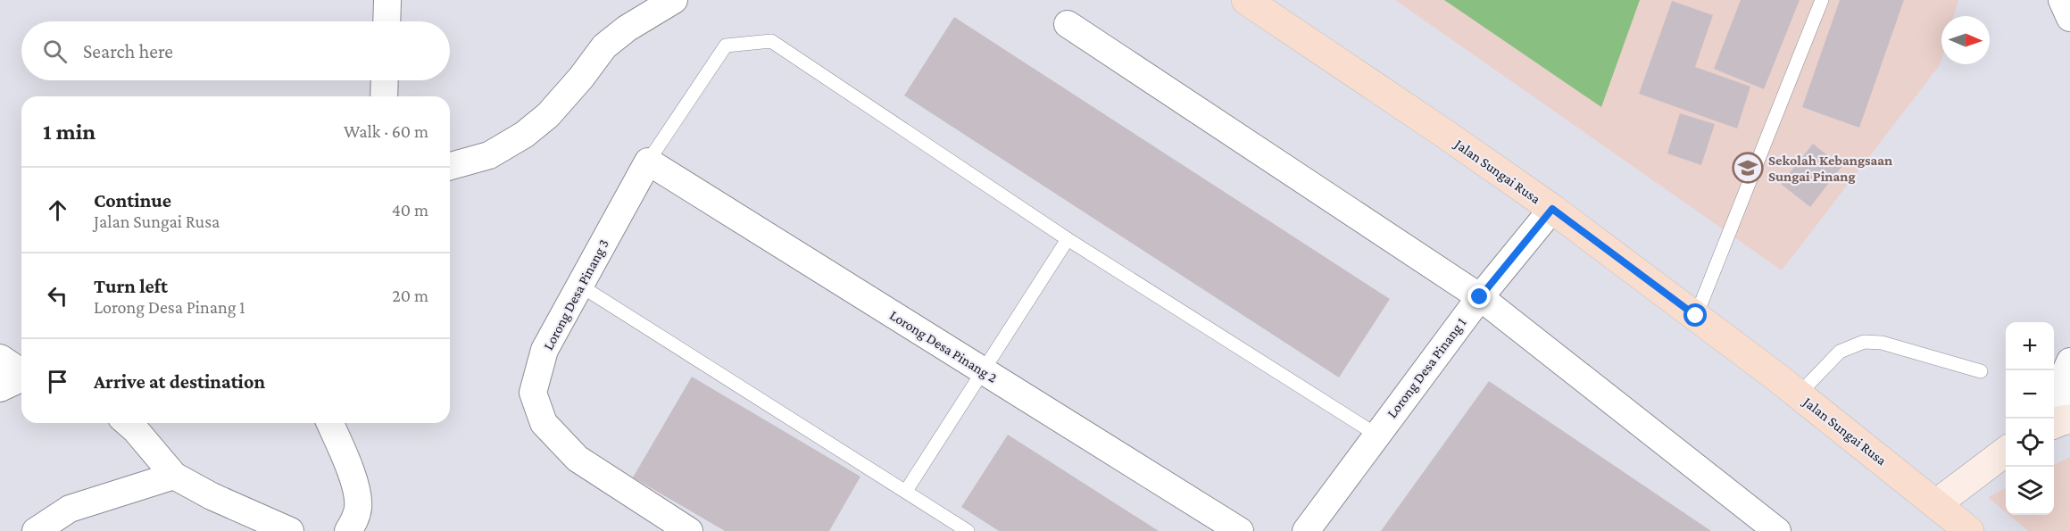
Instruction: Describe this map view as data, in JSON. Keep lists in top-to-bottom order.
{
  "streets": {
    "main road": ["Jalan Sungai Rusa"],
    "street": ["Lorong Desa Pinang 3", "Lorong Desa Pinang 2", "Lorong Desa Pinang 1"]
  },
  "crossings": [
    ["Jalan Sungai Rusa", "Lorong Desa Pinang 1"],
    ["Lorong Desa Pinang 3", "Lorong Desa Pinang 2"]
  ],
  "places": {
    "school or university": ["Sekolah Kebangsaan Sungai Pinang"]
  },
  "north": "right",
  "page": {
    "search": "Search here",
    "heading": ["1 min", "Walk · 60 m"],
    "list": [
      ["Continue", "Jalan Sungai Rusa", "40 m"],
      ["Turn left", "Lorong Desa Pinang 1", "20 m"],
      "Arrive at destination"
    ],
    "map_buttons": ["+", "−"]
  }
}
